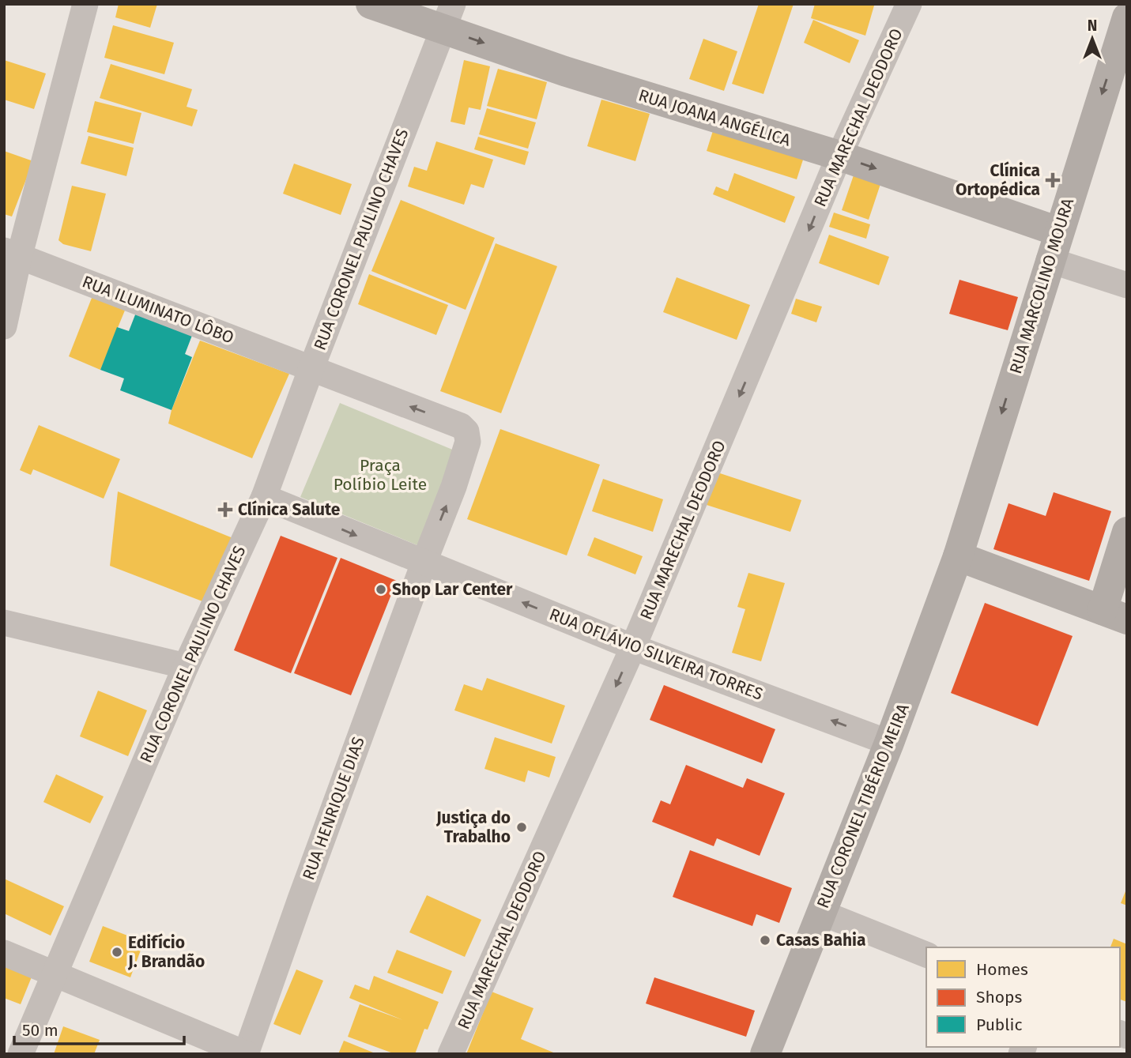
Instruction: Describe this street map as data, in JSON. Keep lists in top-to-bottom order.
{
  "streets": {
    "main road": ["RUA JOANA ANGÉLICA", "RUA MARCOLINO MOURA", "RUA CORONEL TIBÉRIO MEIRA"],
    "street": [
      "RUA MARECHAL DEODORO",
      "RUA CORONEL PAULINO CHAVES",
      "RUA ILUMINATO LÔBO",
      "RUA OFLÁVIO SILVEIRA TORRES",
      "RUA HENRIQUE DIAS"
    ]
  },
  "crossings": [
    ["RUA JOANA ANGÉLICA", "RUA MARECHAL DEODORO"],
    ["RUA JOANA ANGÉLICA", "RUA CORONEL PAULINO CHAVES"],
    ["RUA JOANA ANGÉLICA", "RUA MARCOLINO MOURA"],
    ["RUA MARECHAL DEODORO", "RUA OFLÁVIO SILVEIRA TORRES"],
    ["RUA CORONEL PAULINO CHAVES", "RUA ILUMINATO LÔBO"],
    ["RUA MARCOLINO MOURA", "RUA CORONEL TIBÉRIO MEIRA"],
    ["RUA OFLÁVIO SILVEIRA TORRES", "RUA CORONEL TIBÉRIO MEIRA"],
    ["RUA OFLÁVIO SILVEIRA TORRES", "RUA HENRIQUE DIAS"]
  ],
  "one_way": [
    "RUA JOANA ANGÉLICA",
    "RUA MARECHAL DEODORO",
    "RUA MARCOLINO MOURA",
    "RUA OFLÁVIO SILVEIRA TORRES"
  ],
  "parks": ["Praça Políbio Leite"],
  "places": {
    "health": ["Clínica Ortopédica", "Clínica Salute"],
    "other": [
      "Shop Lar Center",
      "Justiça do Trabalho",
      "Casas Bahia",
      "Edifício J. Brandão"
    ]
  },
  "legend": ["Homes", "Shops", "Public"],
  "scale_bar": "50 m",
  "north": "top"
}
